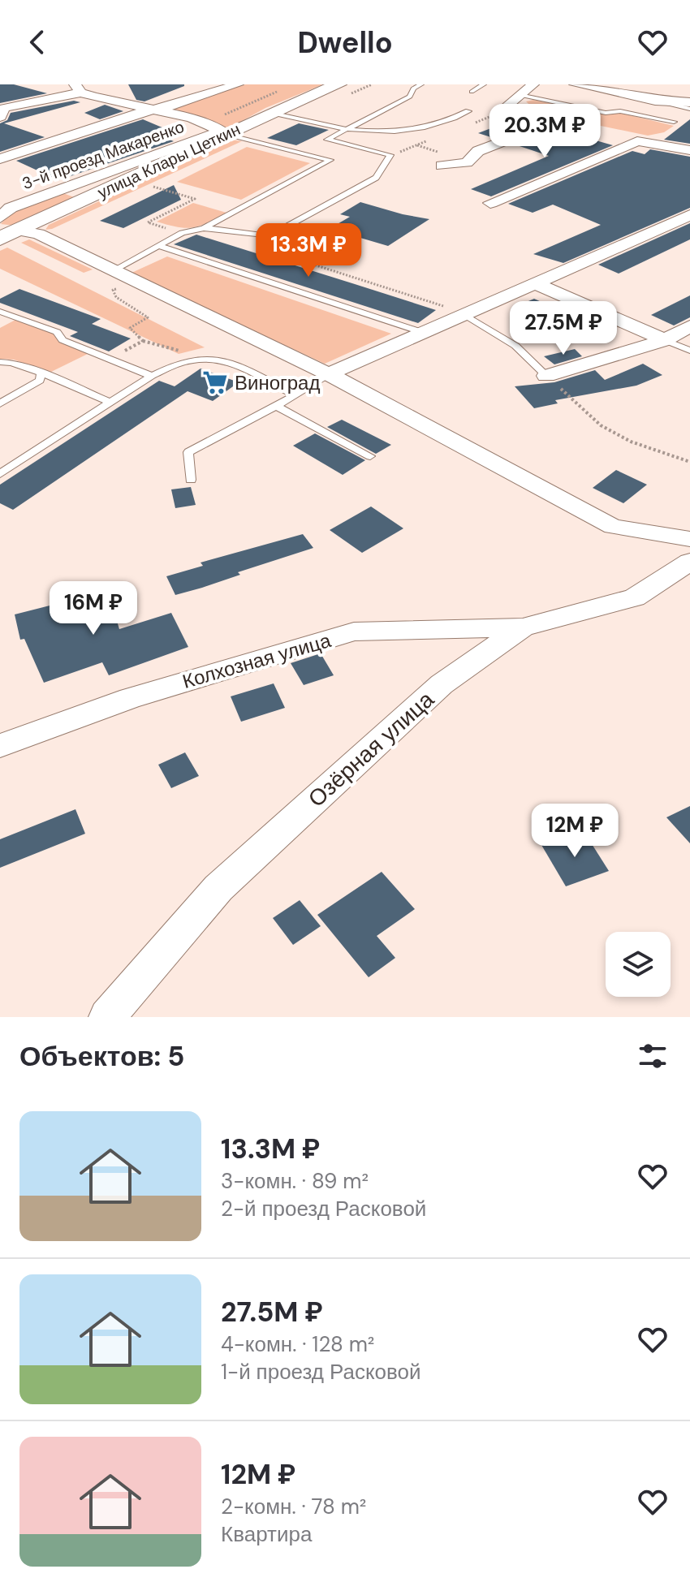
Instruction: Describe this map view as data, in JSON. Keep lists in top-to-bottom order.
{
  "streets": {
    "main road": ["улица Клары Цеткин"],
    "street": ["3-й проезд Макаренко", "Колхозная улица", "Озёрная улица"]
  },
  "crossings": [
    ["3-й проезд Макаренко", "улица Клары Цеткин"],
    ["Колхозная улица", "Озёрная улица"]
  ],
  "places": {
    "supermarket": ["Виноград"]
  },
  "page": {
    "header": "Dwello",
    "price": [
      "20.3M ₽",
      "13.3M ₽",
      "27.5M ₽",
      "16M ₽",
      "12M ₽"
    ],
    "heading": "Объектов: 5",
    "list": [
      {
        "name": "13.3M ₽",
        "note": "3-комн. · 89 m² · 2-й проезд Расковой"
      },
      {
        "name": "27.5M ₽",
        "note": "4-комн. · 128 m² · 1-й проезд Расковой"
      },
      {
        "name": "12M ₽",
        "note": "2-комн. · 78 m² · Квартира"
      }
    ]
  }
}
